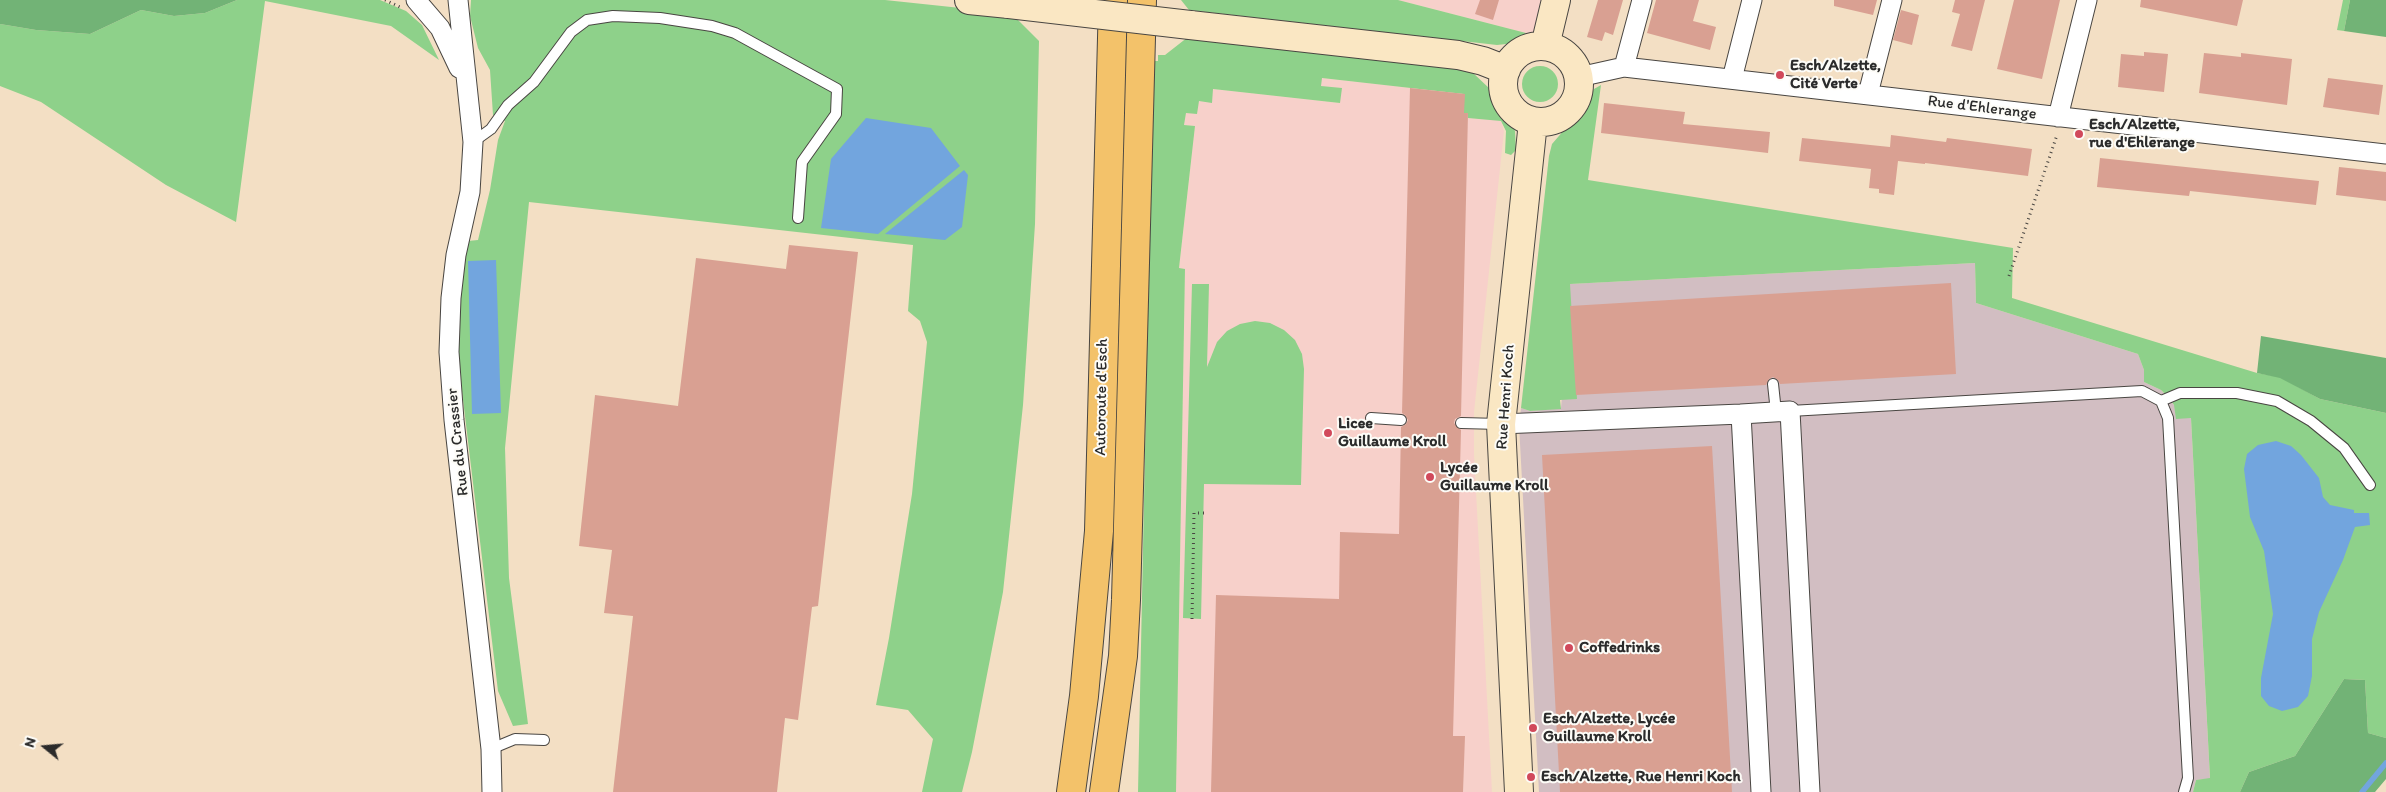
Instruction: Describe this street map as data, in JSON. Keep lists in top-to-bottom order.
{
  "streets": {
    "highway": ["Autoroute d'Esch"],
    "main road": ["Rue Henri Koch"],
    "street": ["Rue d'Ehlerange", "Rue du Crassier"]
  },
  "crossings": [
    ["Rue d'Ehlerange", "Rue Henri Koch"]
  ],
  "places": [
    "Esch/Alzette, Cité Verte",
    "Esch/Alzette, rue d'Ehlerange",
    "Licee Guillaume Kroll",
    "Lycée Guillaume Kroll",
    "Coffedrinks",
    "Esch/Alzette, Lycée Guillaume Kroll",
    "Esch/Alzette, Rue Henri Koch"
  ],
  "north": "left"
}
